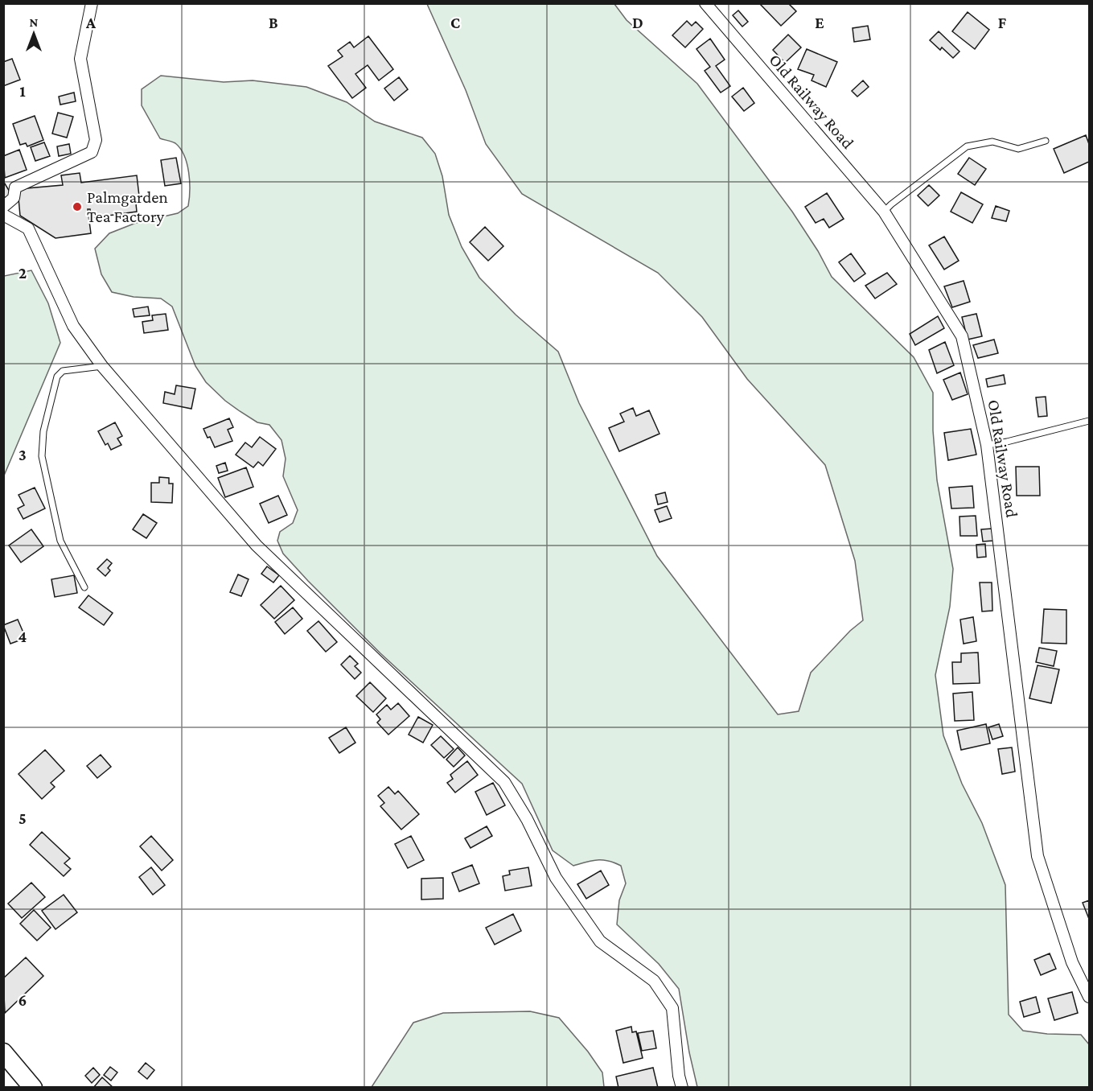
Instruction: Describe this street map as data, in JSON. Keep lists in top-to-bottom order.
{
  "streets": {
    "street": ["Old Railway Road"]
  },
  "places": ["Palmgarden Tea Factory"],
  "north": "top",
  "grid": {
    "columns": [
      "A",
      "B",
      "C",
      "D",
      "E",
      "F"
    ],
    "rows": [
      "1",
      "2",
      "3",
      "4",
      "5",
      "6"
    ]
  }
}
